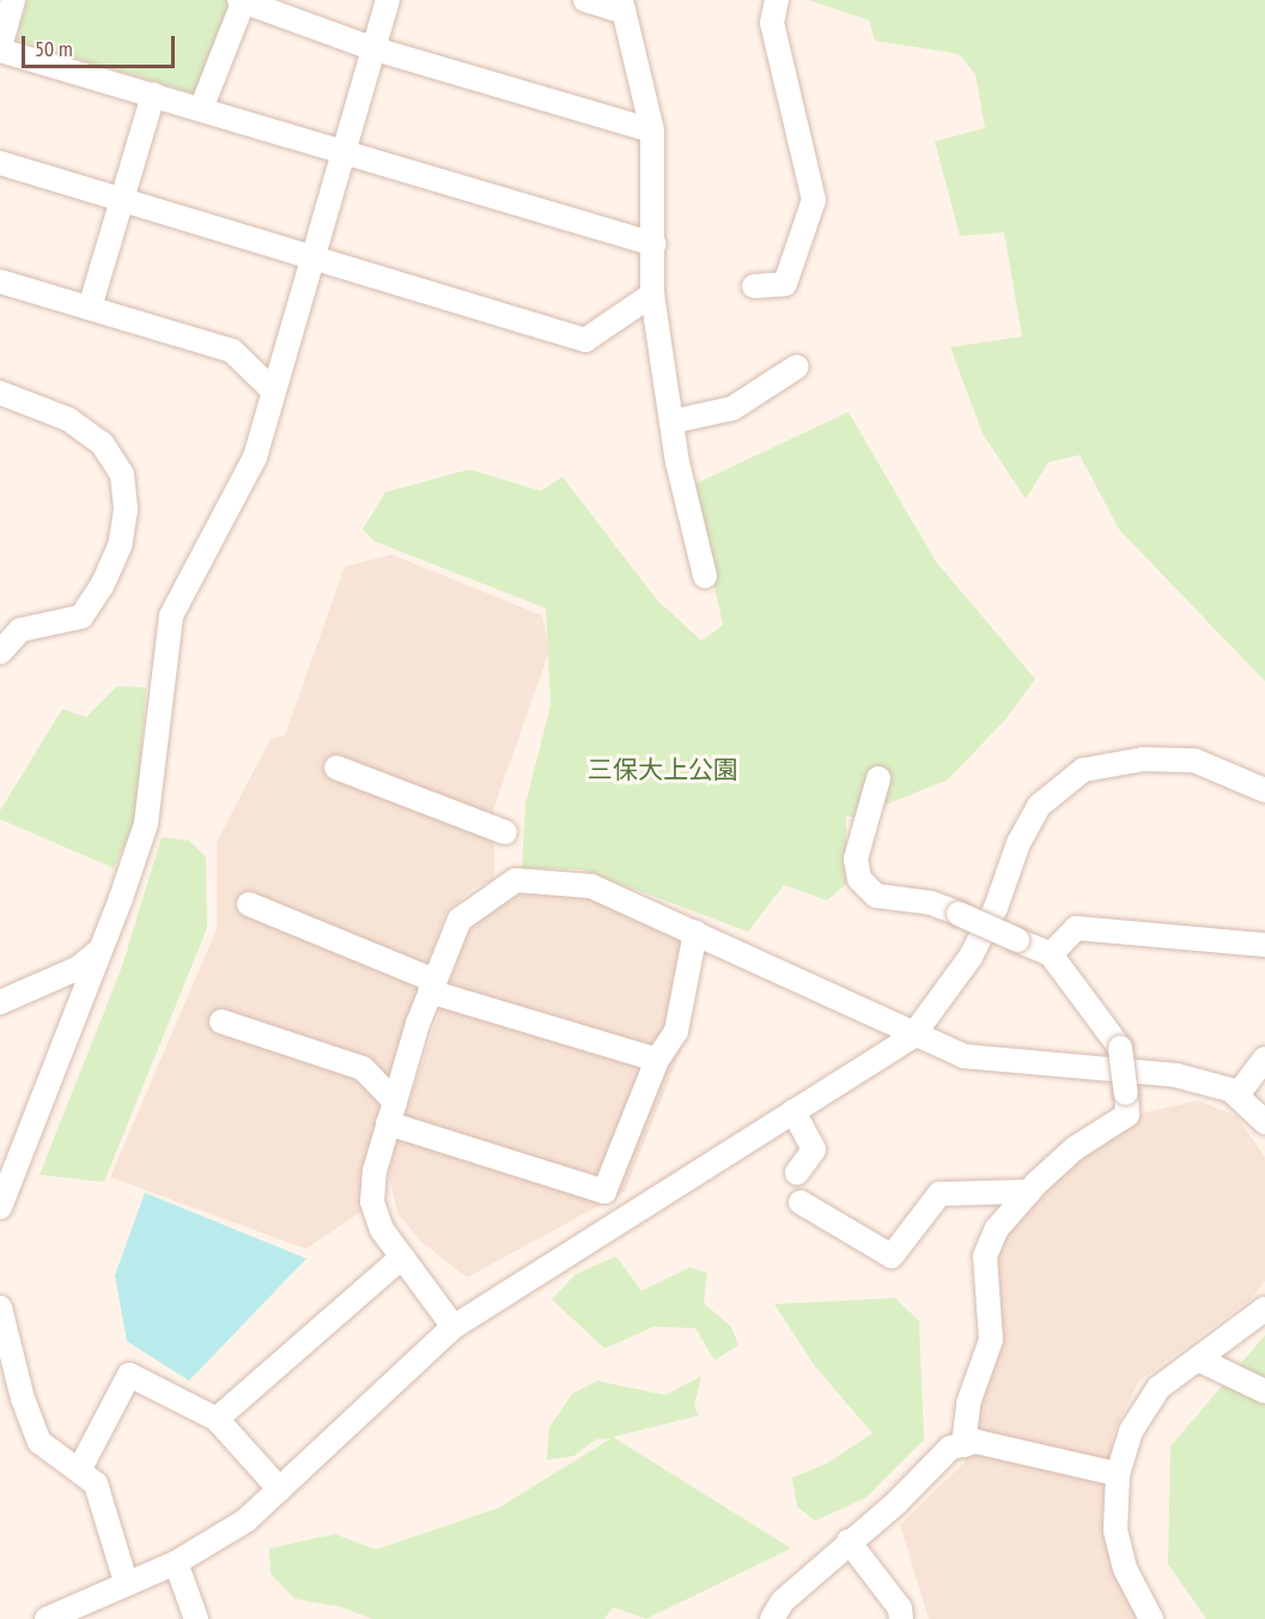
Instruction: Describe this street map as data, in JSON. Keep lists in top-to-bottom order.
{
  "parks": ["三保大上公園"],
  "scale_bar": "50 m"
}
